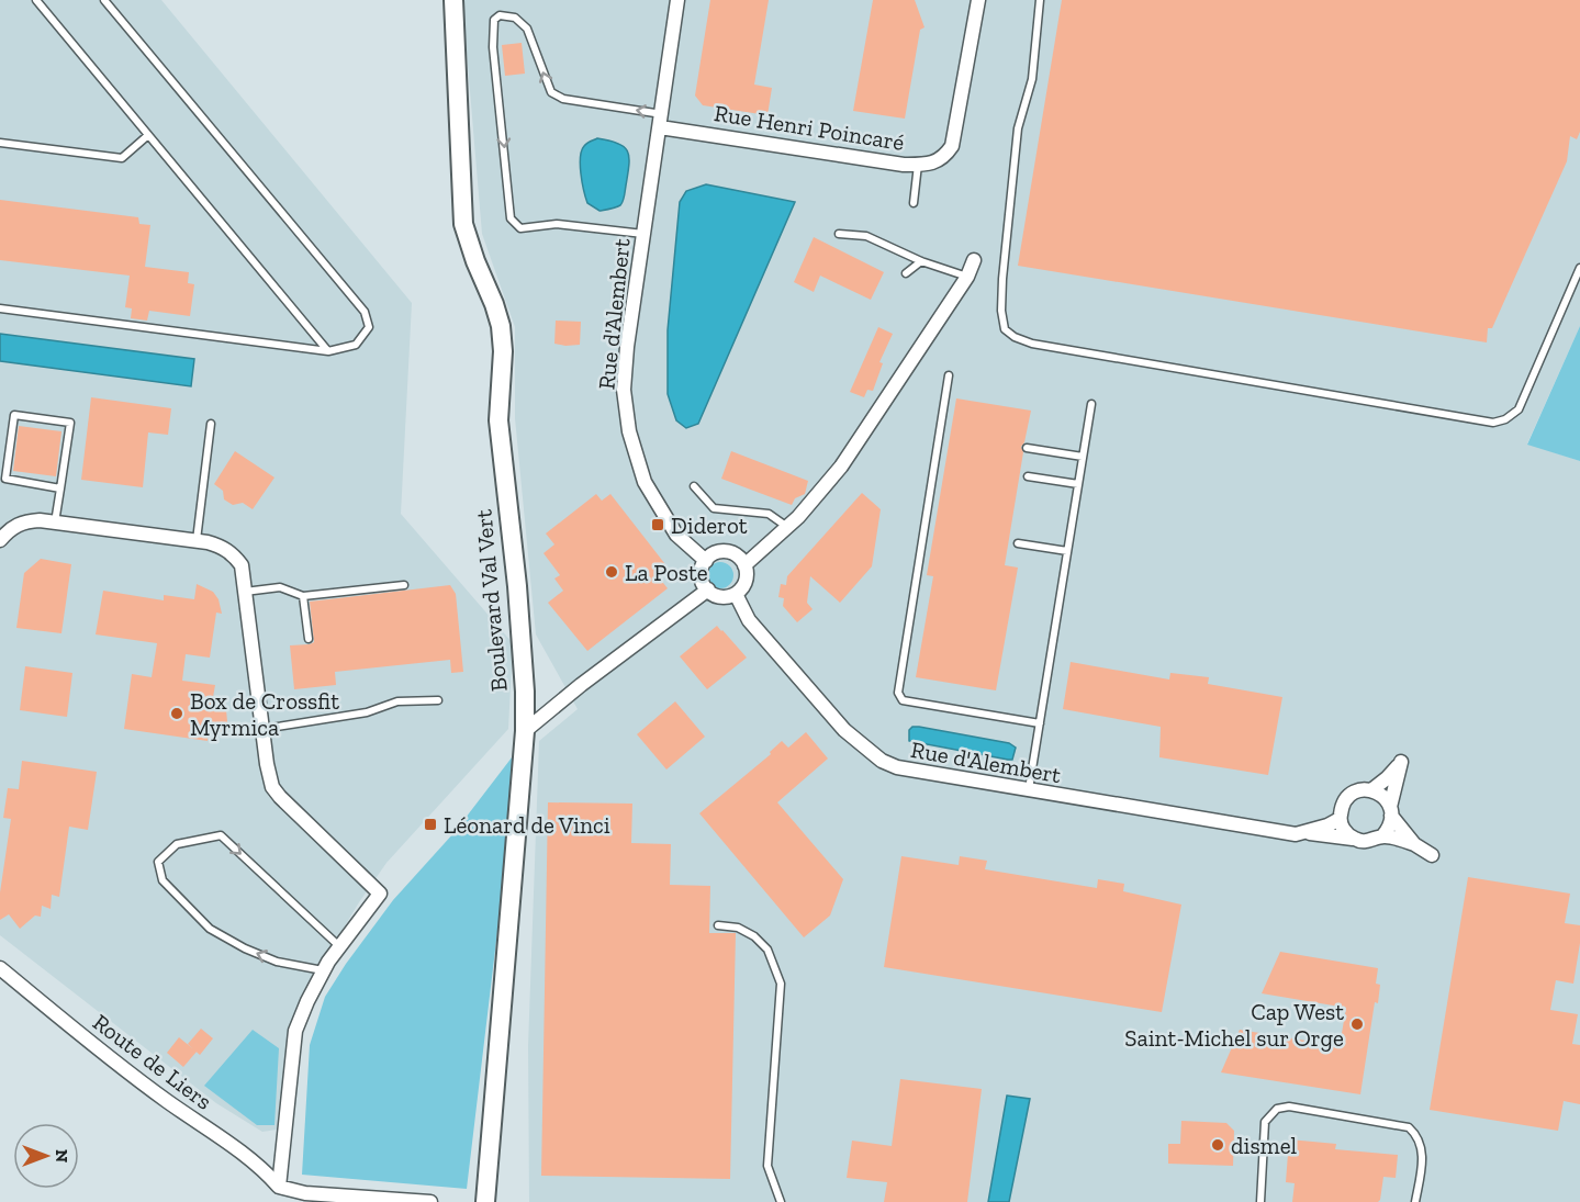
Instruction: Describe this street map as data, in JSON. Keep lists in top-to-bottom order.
{
  "streets": {
    "street": [
      "Rue Henri Poincaré",
      "Rue d'Alembert",
      "Boulevard Val Vert",
      "Route de Liers"
    ]
  },
  "crossings": [
    ["Rue Henri Poincaré", "Rue d'Alembert"]
  ],
  "places": {
    "transit": ["Diderot", "Léonard de Vinci"],
    "other": [
      "La Poste",
      "Box de Crossfit Myrmica",
      "Cap West Saint-Michel sur Orge",
      "dismel"
    ]
  },
  "north": "right"
}
